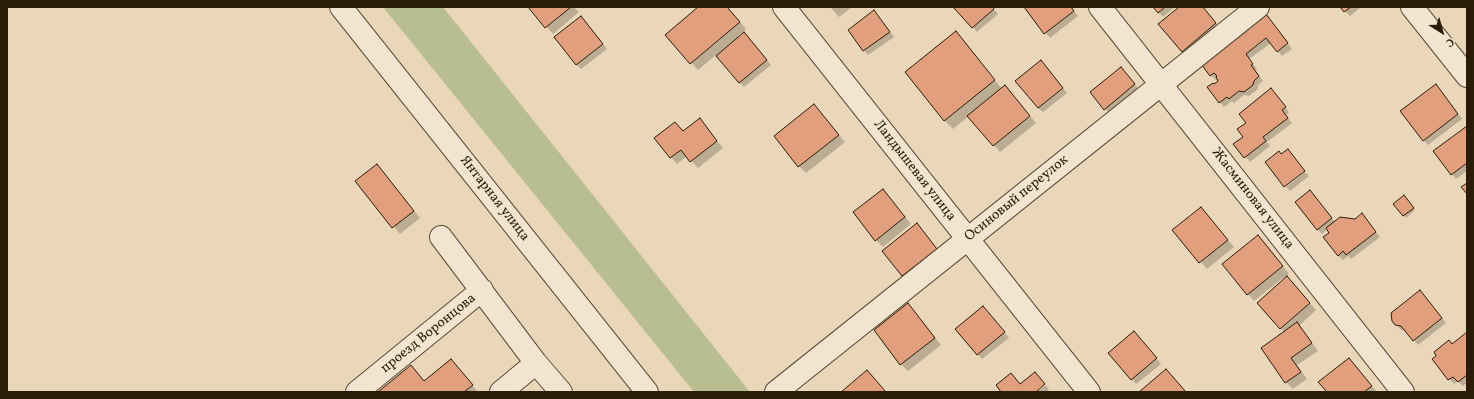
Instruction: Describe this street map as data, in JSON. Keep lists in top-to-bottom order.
{
  "streets": {
    "street": [
      "Ландышевая улица",
      "Янтарная улица",
      "Осиновый переулок",
      "Жасминовая улица",
      "проезд Воронцова"
    ]
  },
  "crossings": [
    ["Ландышевая улица", "Осиновый переулок"],
    ["Осиновый переулок", "Жасминовая улица"]
  ],
  "north": "bottom right"
}
